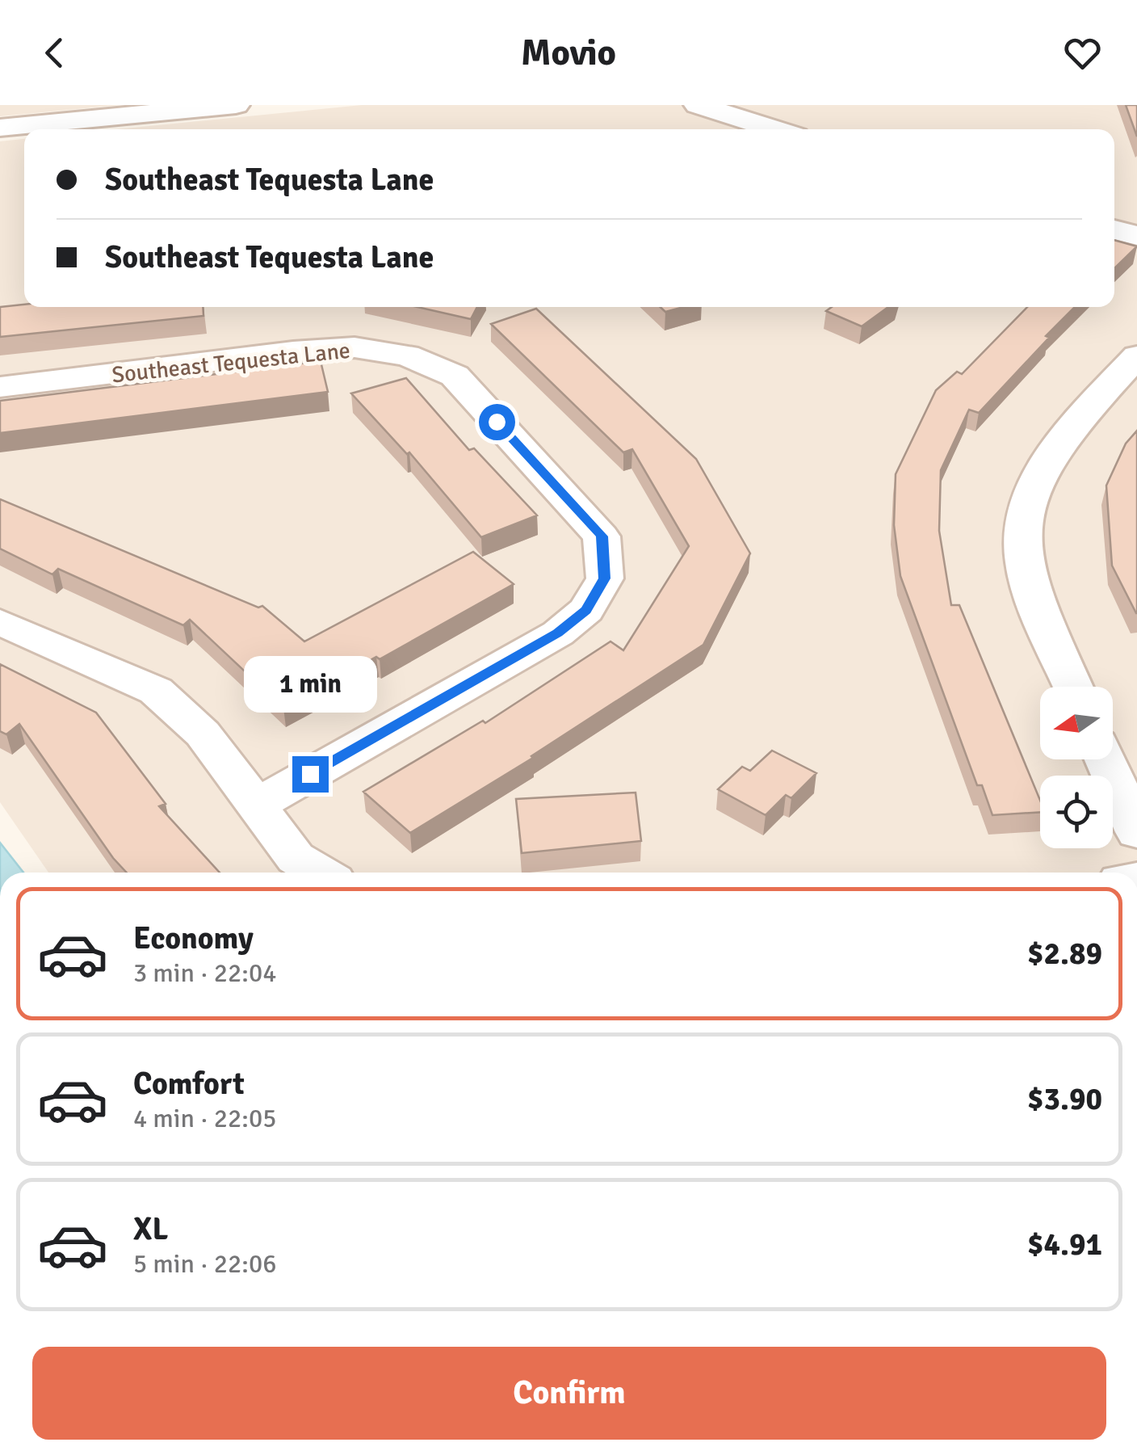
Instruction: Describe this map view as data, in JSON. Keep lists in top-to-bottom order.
{
  "streets": {
    "street": ["Southeast Tequesta Lane"]
  },
  "north": "left",
  "page": {
    "header": "Movio",
    "banner": ["Southeast Tequesta Lane", "Southeast Tequesta Lane"],
    "bubble": "1 min",
    "list": [
      {
        "name": "Economy",
        "note": "3 min · 22:04",
        "value": "$2.89"
      },
      {
        "name": "Comfort",
        "note": "4 min · 22:05",
        "value": "$3.90"
      },
      {
        "name": "XL",
        "note": "5 min · 22:06",
        "value": "$4.91"
      }
    ],
    "buttons": "Confirm"
  }
}
